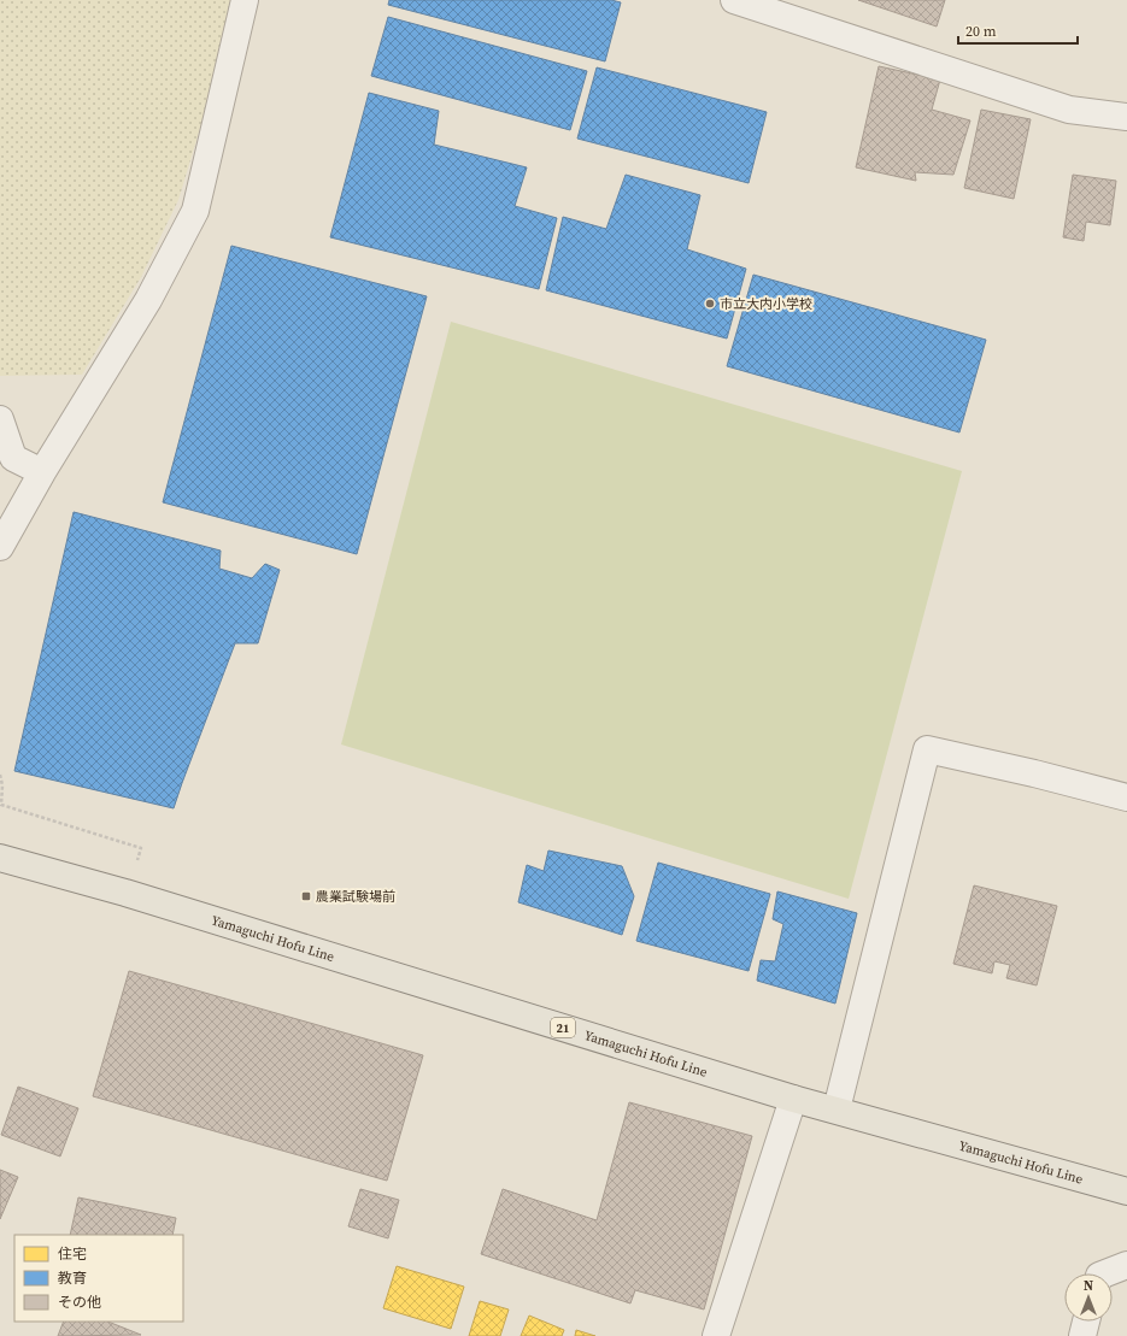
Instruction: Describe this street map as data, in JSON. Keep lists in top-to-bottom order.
{
  "streets": {
    "main road": ["Yamaguchi Hofu Line", "21"]
  },
  "places": {
    "other": ["市立大内小学校"],
    "transit": ["農業試験場前"]
  },
  "legend": ["住宅", "教育", "その他"],
  "scale_bar": "20 m",
  "north": "top"
}
